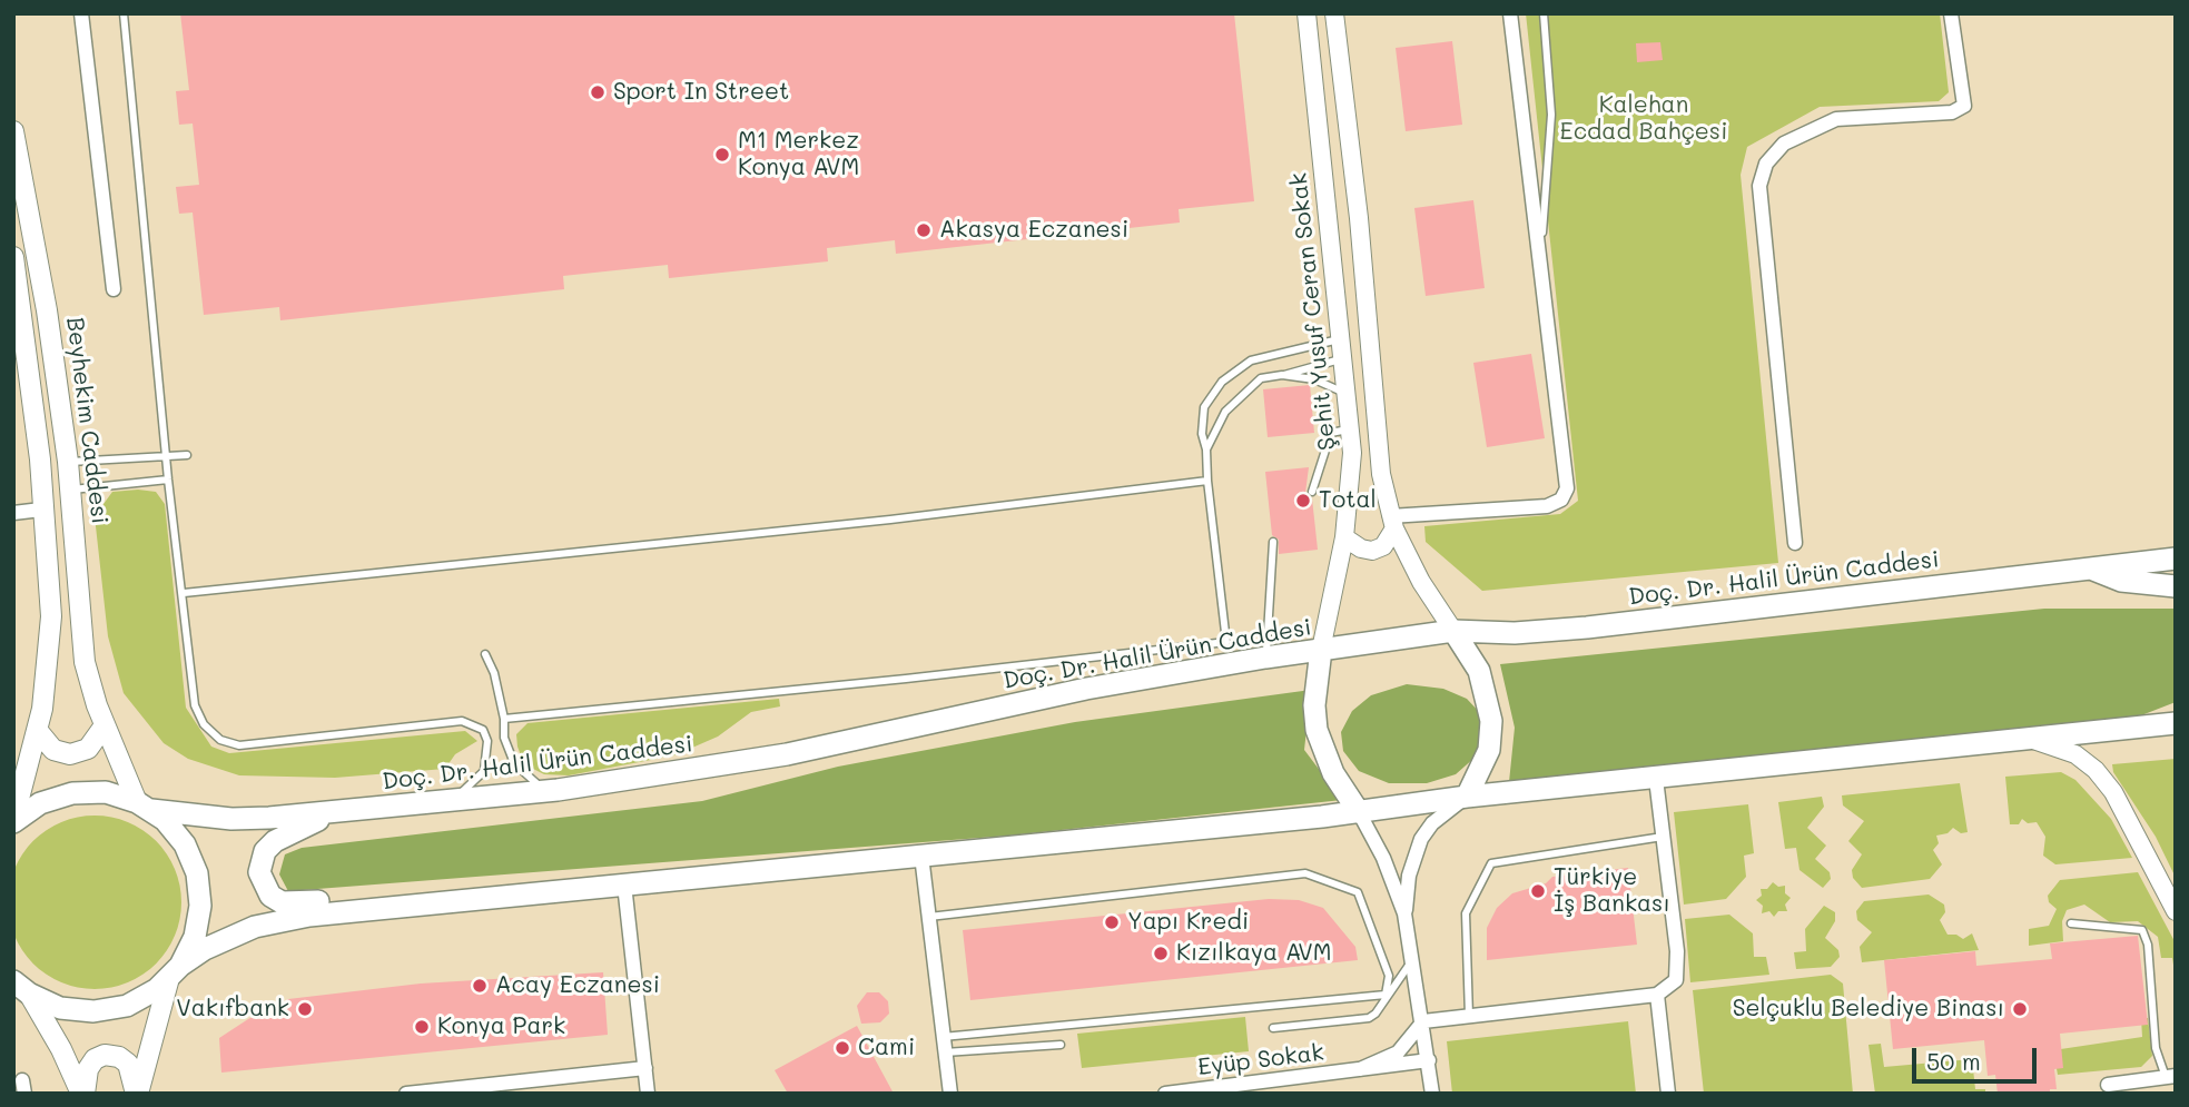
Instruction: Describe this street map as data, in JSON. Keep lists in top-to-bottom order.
{
  "streets": {
    "main road": ["Beyhekim Caddesi", "Doç. Dr. Halil Ürün Caddesi"],
    "street": ["Şehit Yusuf Ceran Sokak", "Eyüp Sokak"]
  },
  "crossings": [
    ["Şehit Yusuf Ceran Sokak", "Doç. Dr. Halil Ürün Caddesi"],
    ["Beyhekim Caddesi", "Doç. Dr. Halil Ürün Caddesi"]
  ],
  "parks": ["Kalehan Ecdad Bahçesi"],
  "places": [
    "Sport In Street",
    "M1 Merkez Konya AVM",
    "Akasya Eczanesi",
    "Total",
    "Türkiye İş Bankası",
    "Yapı Kredi",
    "Kızılkaya AVM",
    "Acay Eczanesi",
    "Vakıfbank",
    "Selçuklu Belediye Binası",
    "Konya Park",
    "Cami"
  ],
  "scale_bar": "50 m"
}
